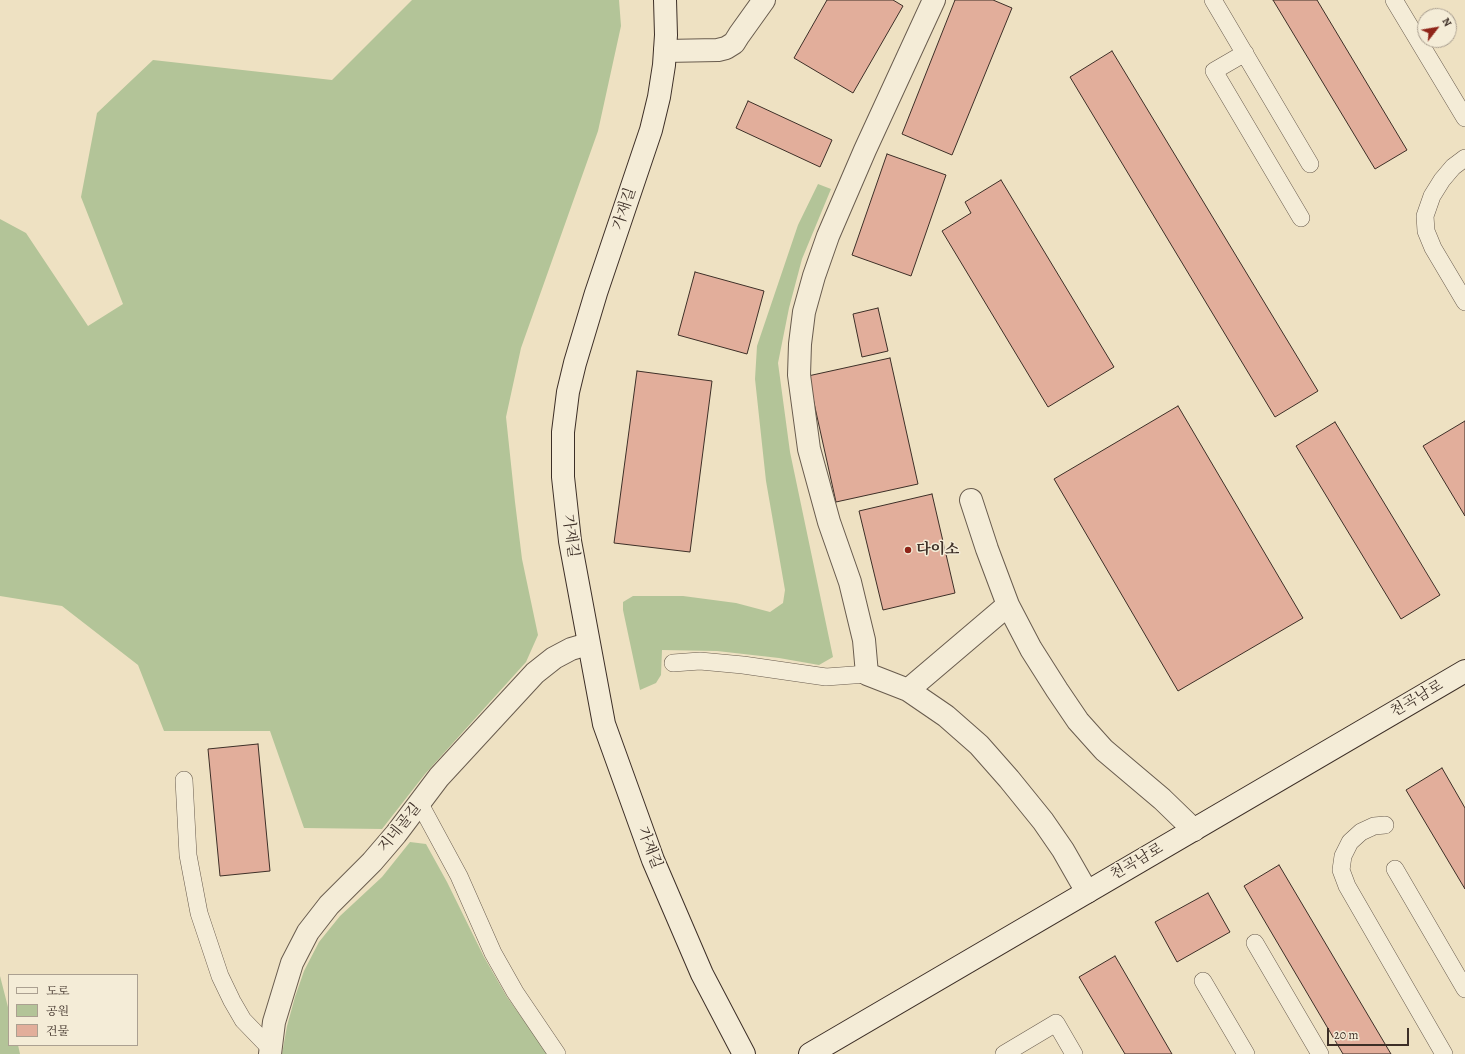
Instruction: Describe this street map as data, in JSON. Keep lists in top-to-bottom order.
{
  "streets": {
    "street": ["가재길", "천곡남로", "지네골길"]
  },
  "crossings": [
    ["가재길", "지네골길"]
  ],
  "places": ["다이소"],
  "legend": ["도로", "공원", "건물"],
  "scale_bar": "20 m",
  "north": "top right"
}
